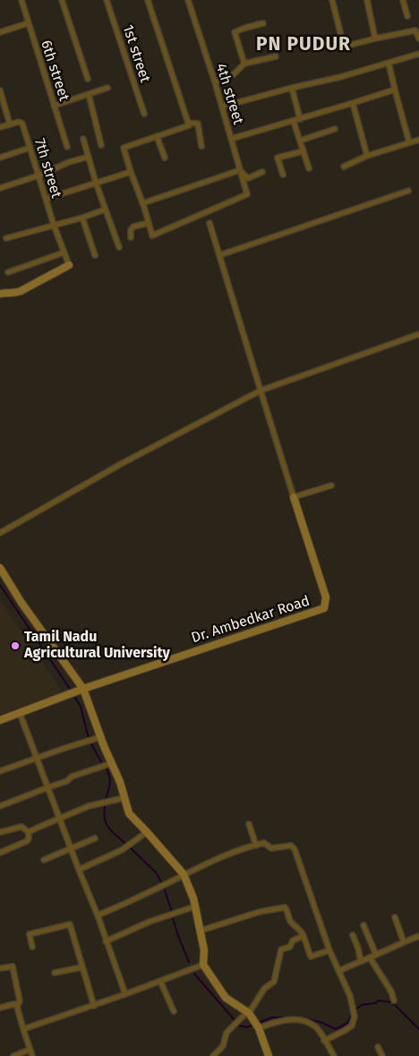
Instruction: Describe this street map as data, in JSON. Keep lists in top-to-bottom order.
{
  "streets": {
    "street": [
      "1st street",
      "6th street",
      "4th street",
      "7th street",
      "Dr. Ambedkar Road"
    ]
  },
  "districts": ["PN PUDUR"],
  "places": ["Tamil Nadu Agricultural University"]
}
